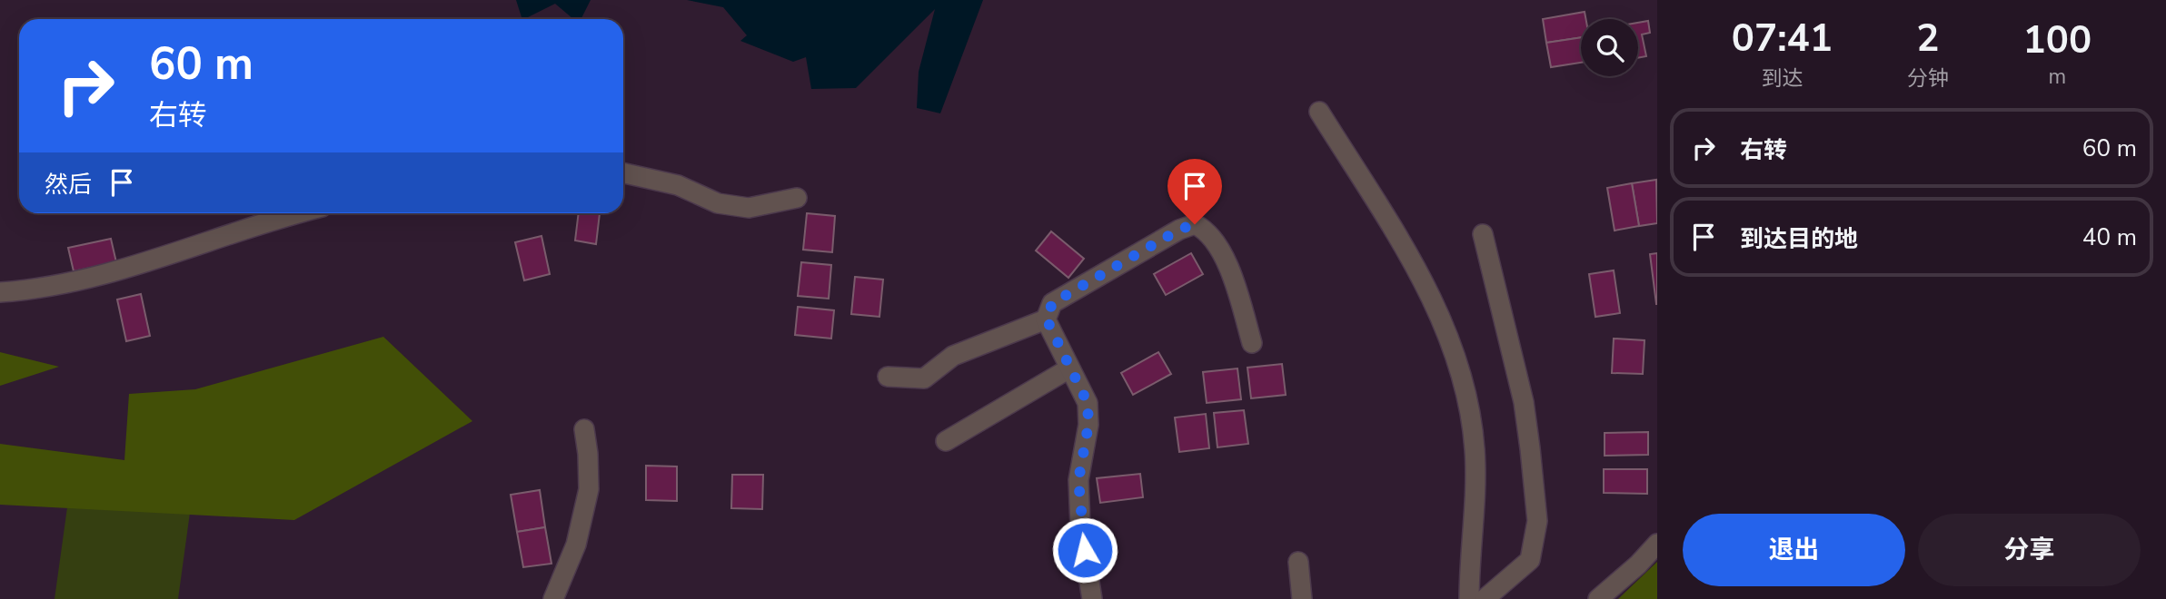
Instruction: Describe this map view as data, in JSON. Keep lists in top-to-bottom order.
{
  "page": {
    "eta": [
      "07:41",
      "到达",
      "2",
      "分钟",
      "100",
      "m"
    ],
    "turn": ["60 m", "右转"],
    "list": [
      {
        "name": "右转",
        "value": "60 m"
      },
      {
        "name": "到达目的地",
        "value": "40 m"
      }
    ],
    "then": "然后",
    "buttons": ["退出", "分享"]
  }
}
